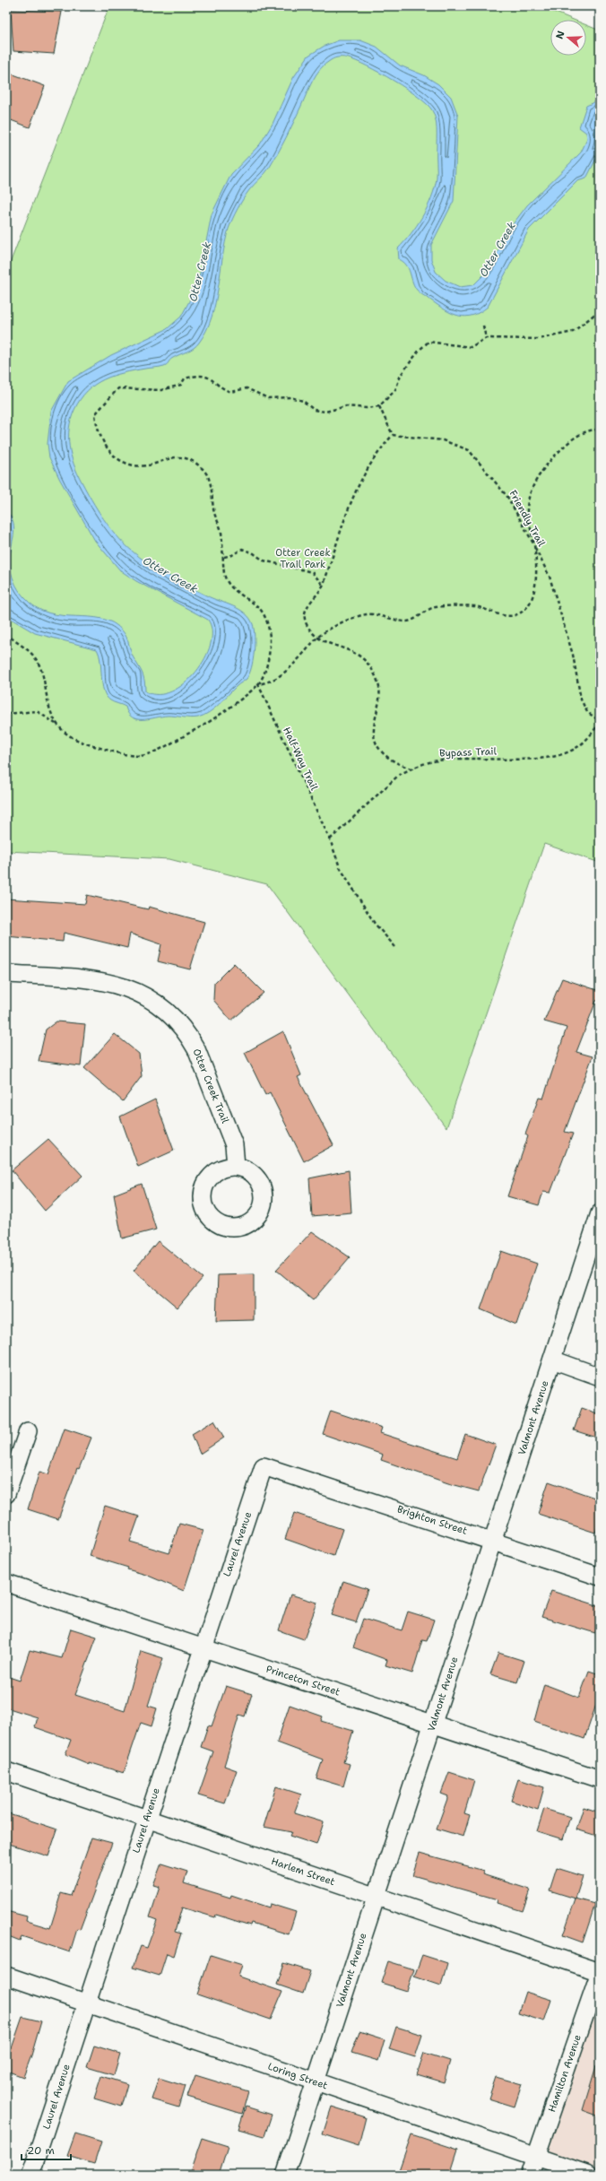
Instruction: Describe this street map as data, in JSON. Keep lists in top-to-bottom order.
{
  "streets": {
    "street": [
      "Otter Creek Trail",
      "Valmont Avenue",
      "Brighton Street",
      "Laurel Avenue",
      "Princeton Street",
      "Harlem Street",
      "Hamilton Avenue",
      "Loring Street"
    ],
    "path": ["Friendly Trail", "Bypass Trail", "Half-Way Trail"]
  },
  "crossings": [
    ["Friendly Trail", "Bypass Trail"],
    ["Bypass Trail", "Half-Way Trail"],
    ["Valmont Avenue", "Brighton Street"],
    ["Valmont Avenue", "Princeton Street"],
    ["Valmont Avenue", "Harlem Street"],
    ["Valmont Avenue", "Loring Street"],
    ["Brighton Street", "Laurel Avenue"],
    ["Laurel Avenue", "Princeton Street"],
    ["Laurel Avenue", "Harlem Street"],
    ["Laurel Avenue", "Loring Street"],
    ["Harlem Street", "Hamilton Avenue"],
    ["Hamilton Avenue", "Loring Street"]
  ],
  "water": ["Otter Creek"],
  "parks": ["Otter Creek Trail Park"],
  "scale_bar": "20 m",
  "north": "left"
}
